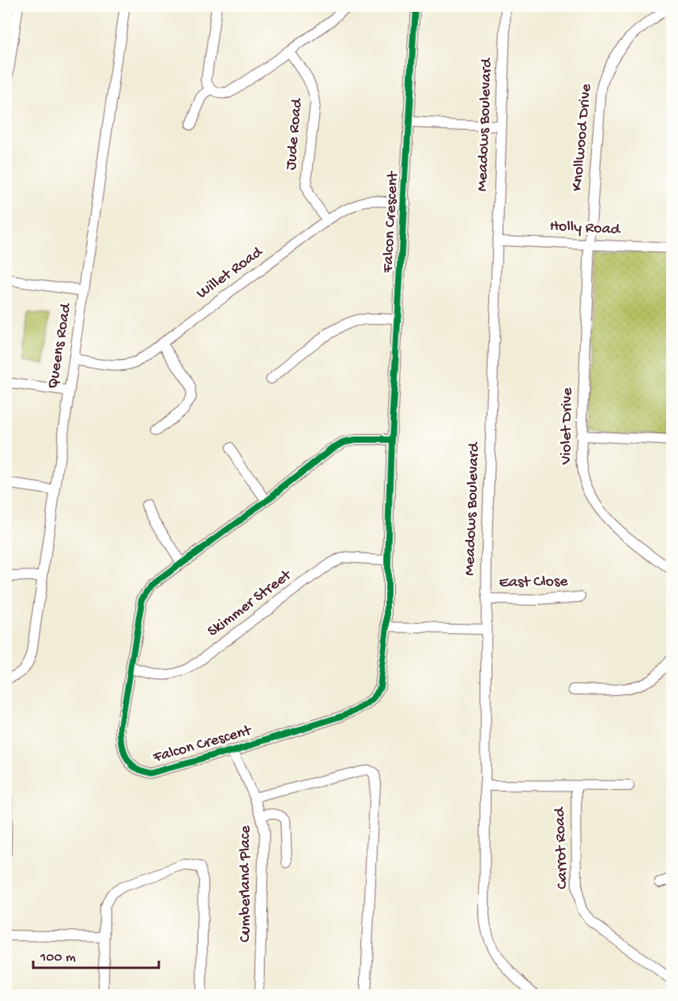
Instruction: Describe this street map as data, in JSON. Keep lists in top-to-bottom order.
{
  "streets": {
    "street": [
      "Meadows Boulevard",
      "Jude Road",
      "Knollwood Drive",
      "Falcon Crescent",
      "Holly Road",
      "Willet Road",
      "Queens Road",
      "Violet Drive",
      "East Close",
      "Skimmer Street",
      "Carrot Road",
      "Cumberland Place"
    ]
  },
  "crossings": [
    ["Meadows Boulevard", "Holly Road"],
    ["Meadows Boulevard", "East Close"],
    ["Meadows Boulevard", "Carrot Road"],
    ["Jude Road", "Willet Road"],
    ["Knollwood Drive", "Holly Road"],
    ["Knollwood Drive", "Violet Drive"],
    ["Falcon Crescent", "Willet Road"],
    ["Falcon Crescent", "Skimmer Street"],
    ["Falcon Crescent", "Cumberland Place"],
    ["Holly Road", "Violet Drive"],
    ["Willet Road", "Queens Road"]
  ],
  "scale_bar": "100 m"
}
